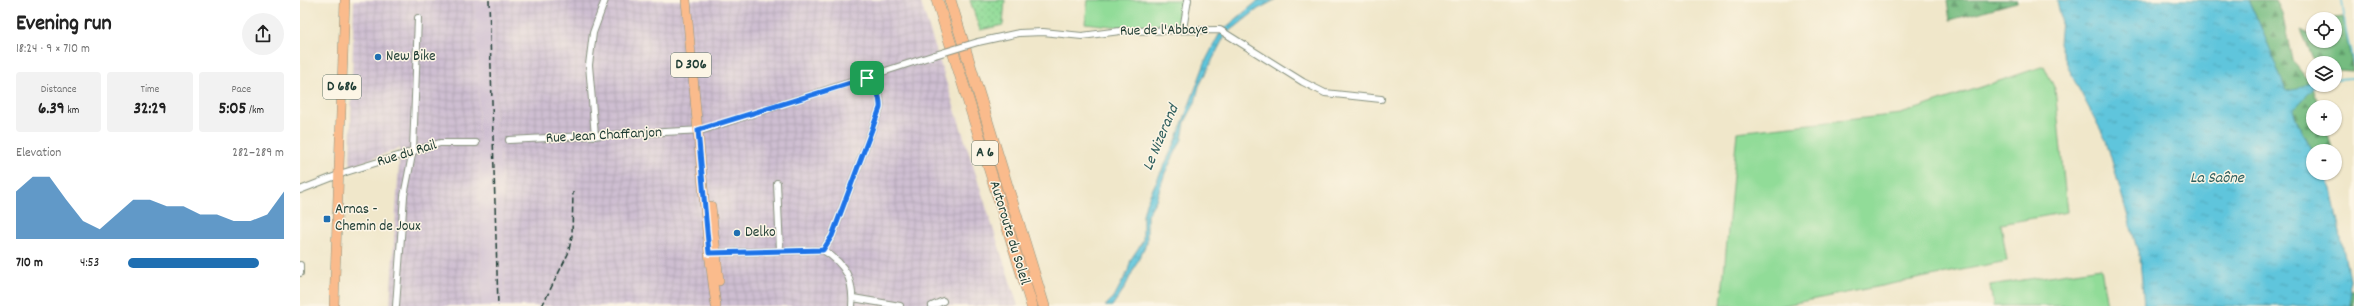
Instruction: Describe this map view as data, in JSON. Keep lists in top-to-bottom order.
{
  "streets": {
    "highway": ["A 6", "Autoroute du Soleil"],
    "main road": ["D 306", "D 686"],
    "street": ["Rue de l'Abbaye", "Rue Jean Chaffanjon", "Rue du Rail"]
  },
  "crossings": [
    ["D 306", "Rue Jean Chaffanjon"],
    ["D 686", "Rue du Rail"]
  ],
  "water": ["Le Nizerand", "La Saône"],
  "places": {
    "other": ["New Bike", "Delko"],
    "transit": ["Arnas - Chemin de Joux"]
  },
  "page": {
    "heading": ["Evening run", "18:24 · 9 × 710 m"],
    "map_buttons": ["+", "−"],
    "stats": [
      ["Distance", "6.39 km"],
      ["Time", "32:29"],
      ["Pace", "5:05 /km"]
    ],
    "chart": ["Elevation", "282–289 m"],
    "list": [
      {
        "name": "710 m",
        "note": "4:53"
      }
    ]
  }
}
